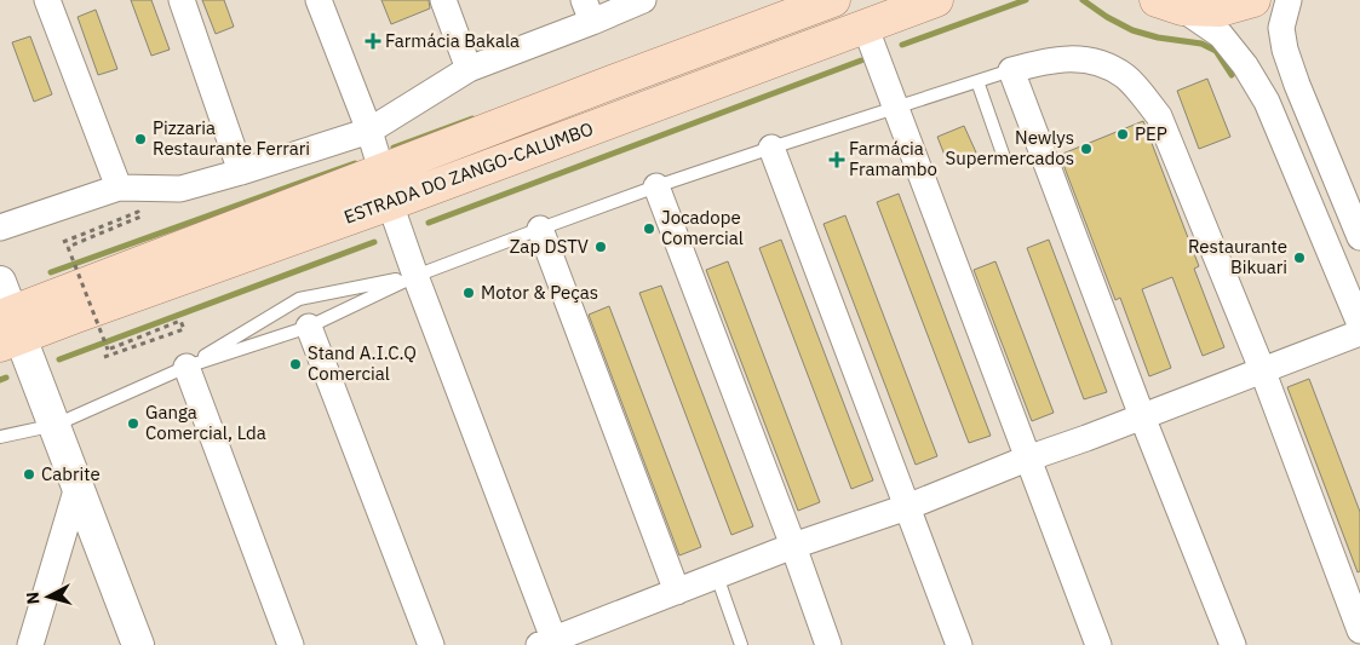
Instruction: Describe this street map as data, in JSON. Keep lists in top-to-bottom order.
{
  "streets": {
    "main road": ["ESTRADA DO ZANGO-CALUMBO"]
  },
  "places": {
    "health": ["Farmácia Bakala", "Farmácia Framambo"],
    "other": [
      "PEP",
      "Pizzaria Restaurante Ferrari",
      "Newlys Supermercados",
      "Jocadope Comercial",
      "Zap DSTV",
      "Restaurante Bikuari",
      "Motor & Peças",
      "Stand A.I.C.Q Comercial",
      "Ganga Comercial, Lda",
      "Cabrite"
    ]
  },
  "north": "left"
}
